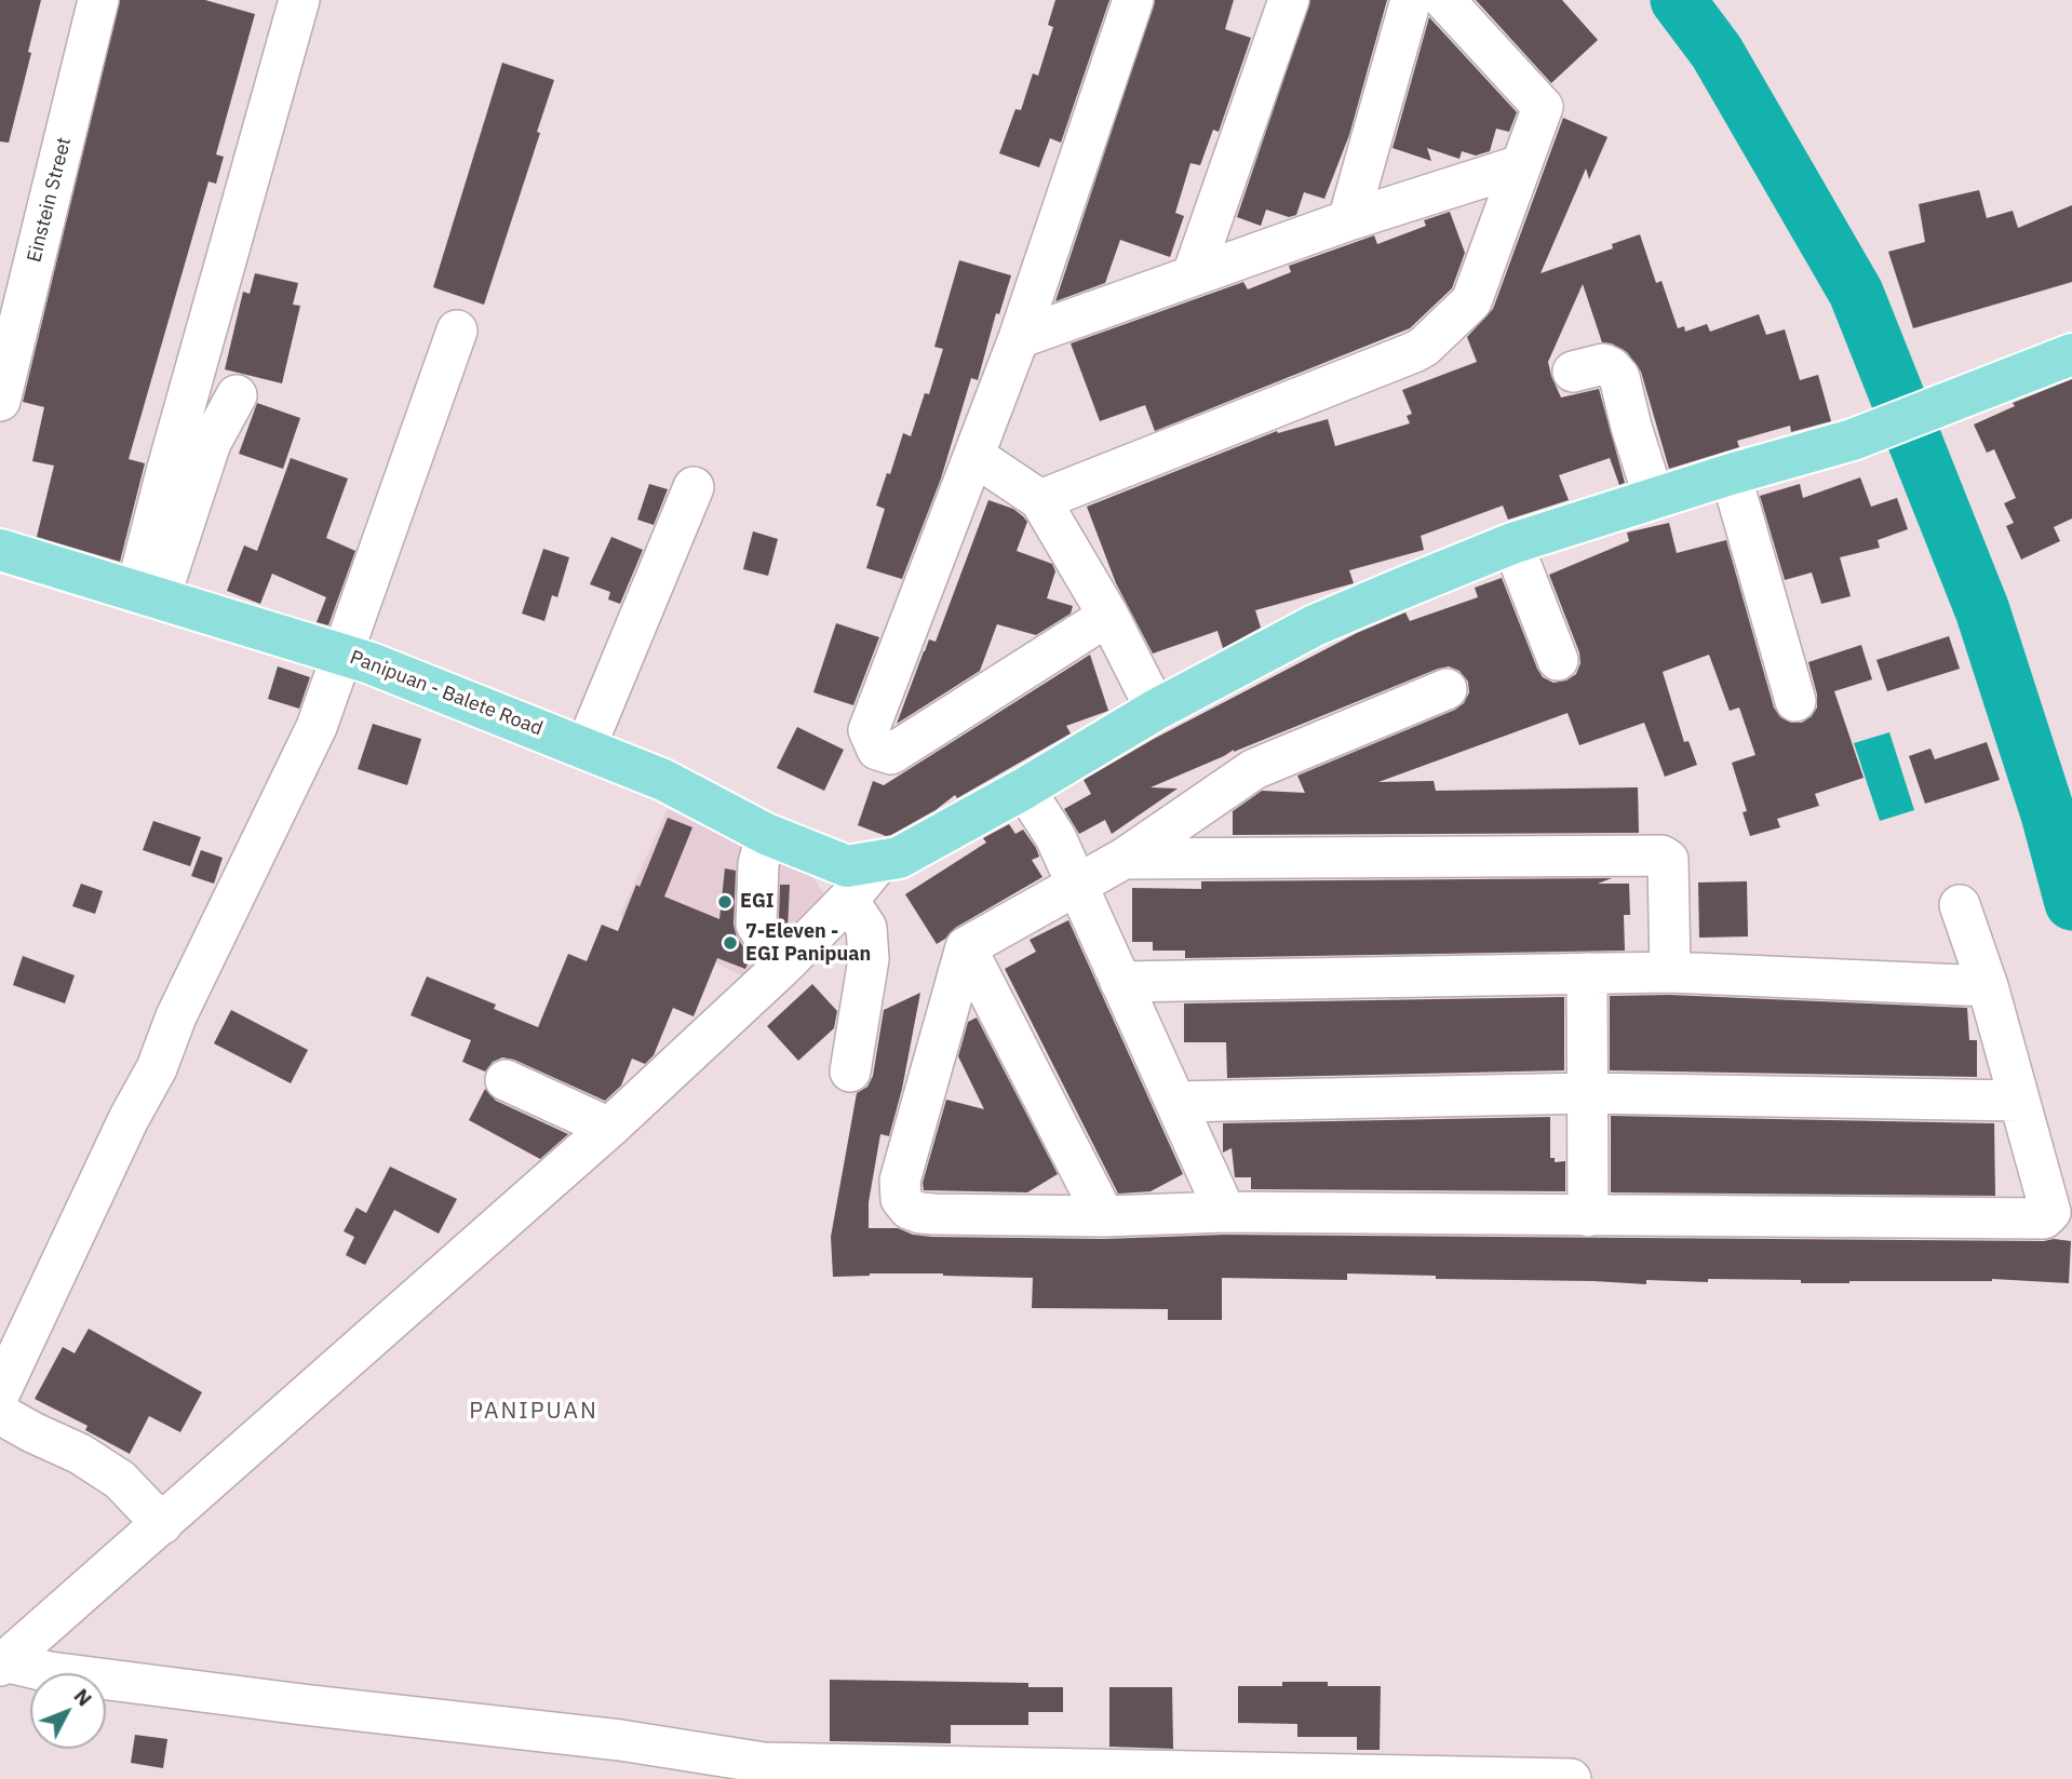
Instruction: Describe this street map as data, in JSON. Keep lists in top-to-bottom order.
{
  "streets": {
    "main road": ["Panipuan - Balete Road"],
    "street": ["Einstein Street"]
  },
  "districts": ["PANIPUAN"],
  "places": ["EGI", "7-Eleven - EGI Panipuan"],
  "north": "top right"
}
